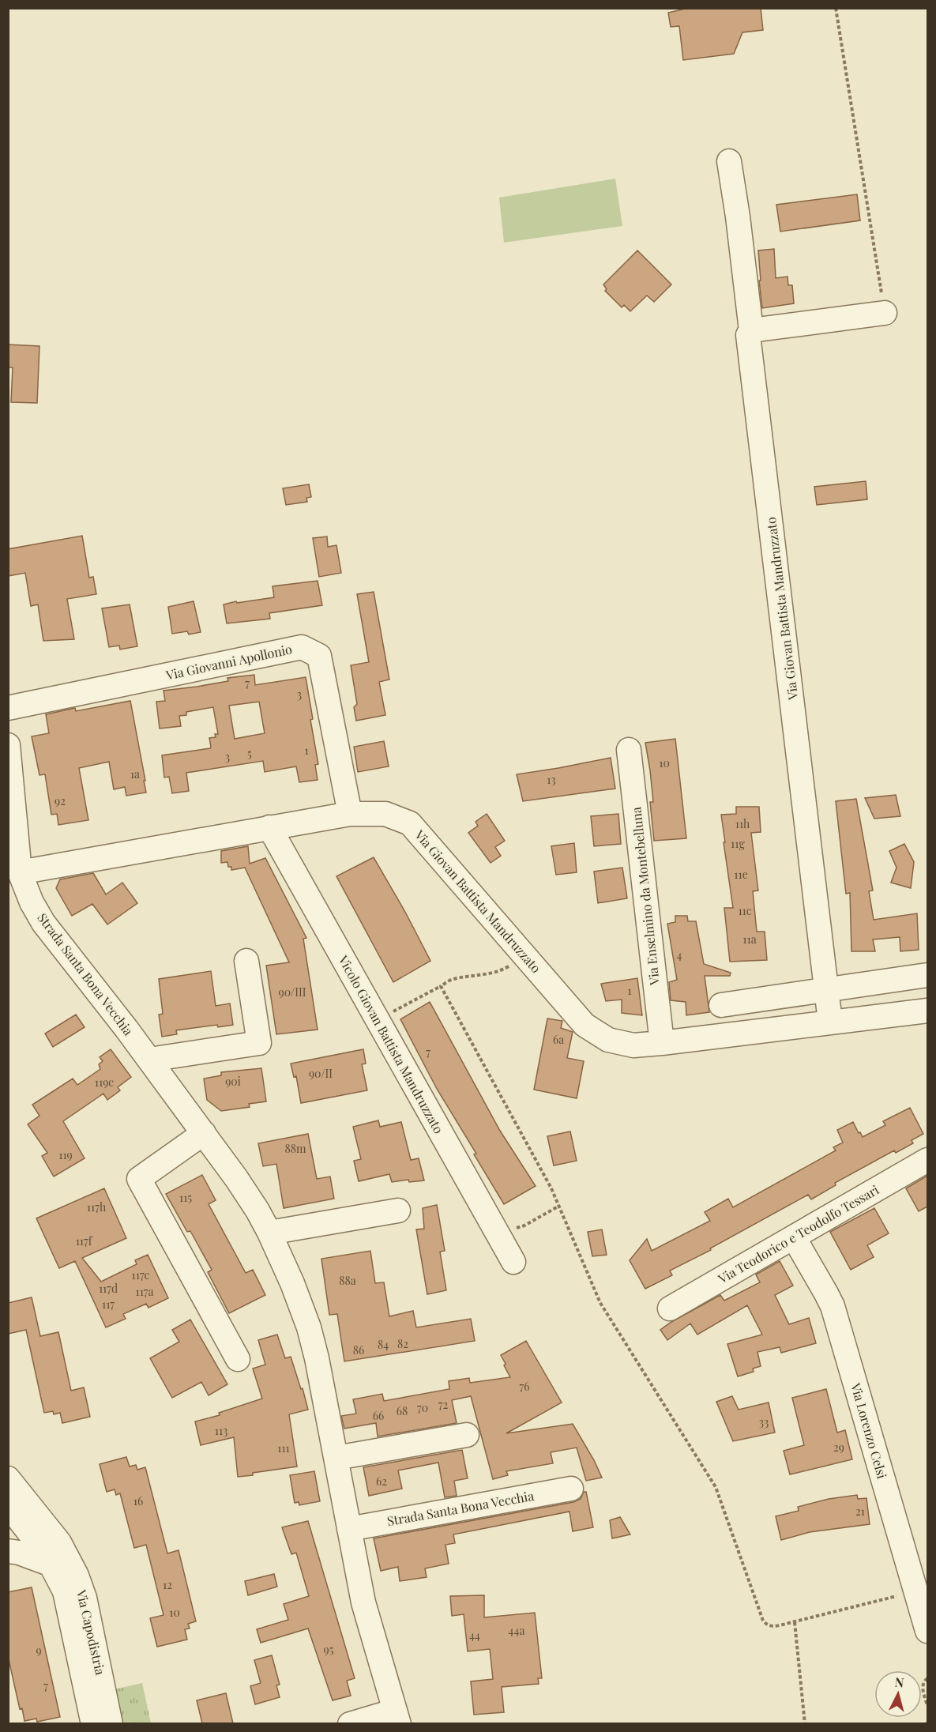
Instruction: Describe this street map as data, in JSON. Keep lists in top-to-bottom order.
{
  "streets": {
    "street": [
      "Via Giovan Battista Mandruzzato",
      "Via Giovanni Apollonio",
      "Via Enselmino da Montebelluna",
      "Strada Santa Bona Vecchia",
      "Vicolo Giovan Battista Mandruzzato",
      "Via Teodorico e Teodolfo Tessari",
      "Via Lorenzo Celsi",
      "Via Capodistria"
    ]
  },
  "crossings": [
    ["Via Giovan Battista Mandruzzato", "Via Giovanni Apollonio"],
    ["Via Giovan Battista Mandruzzato", "Via Enselmino da Montebelluna"],
    ["Via Giovan Battista Mandruzzato", "Strada Santa Bona Vecchia"],
    ["Via Giovan Battista Mandruzzato", "Vicolo Giovan Battista Mandruzzato"],
    ["Via Teodorico e Teodolfo Tessari", "Via Lorenzo Celsi"]
  ],
  "house_numbers": [
    "7",
    "3",
    "1",
    "5",
    "3",
    "10",
    "1a",
    "13",
    "92",
    "11h",
    "11g",
    "11e",
    "11c",
    "11a",
    "4",
    "1",
    "90/III",
    "6a",
    "7",
    "90/II",
    "90i",
    "119c",
    "88m",
    "119",
    "115",
    "117h",
    "117f",
    "117c",
    "88a",
    "117d",
    "117a",
    "117",
    "82",
    "84",
    "86",
    "76",
    "72",
    "70",
    "68",
    "66",
    "33",
    "113",
    "29",
    "111",
    "62",
    "16",
    "21",
    "12",
    "10",
    "44a",
    "44",
    "95",
    "9",
    "7"
  ],
  "north": "top"
}
